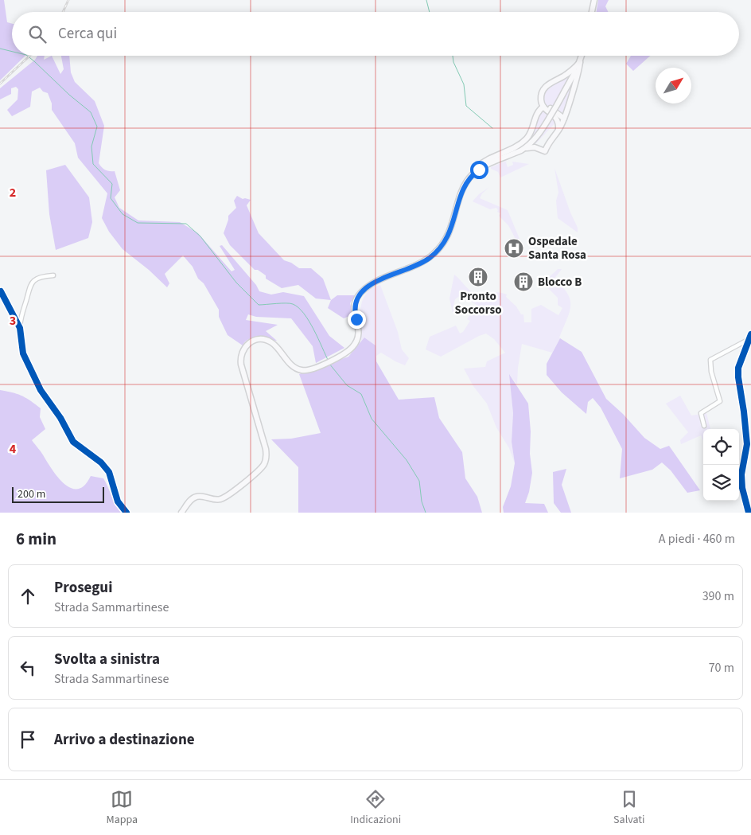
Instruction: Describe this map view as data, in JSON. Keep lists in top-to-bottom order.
{
  "places": {
    "hospital": ["Ospedale Santa Rosa"],
    "building": ["Pronto Soccorso", "Blocco B"]
  },
  "scale_bar": "200 m",
  "north": "top right",
  "page": {
    "search": "Cerca qui",
    "scale": "200 m",
    "heading": ["6 min", "A piedi · 460 m"],
    "list": [
      ["Prosegui", "Strada Sammartinese", "390 m"],
      ["Svolta a sinistra", "Strada Sammartinese", "70 m"],
      "Arrivo a destinazione"
    ],
    "nav": ["Mappa", "Indicazioni", "Salvati"]
  },
  "grid": {
    "rows": ["2", "3", "4"]
  }
}
